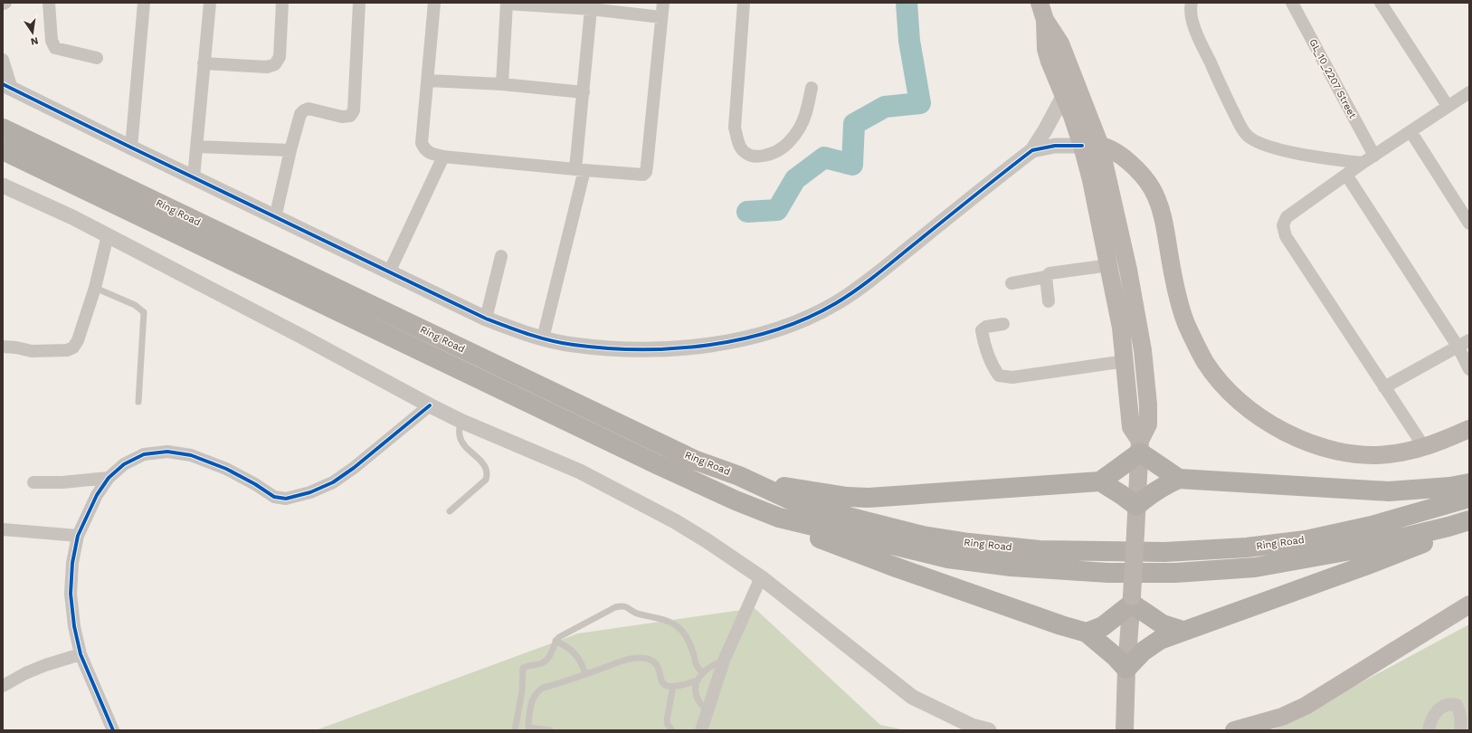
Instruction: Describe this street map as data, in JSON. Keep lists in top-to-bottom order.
{
  "streets": {
    "highway": ["Ring Road"],
    "street": ["GL_10_2207 Street"]
  },
  "north": "bottom"
}
